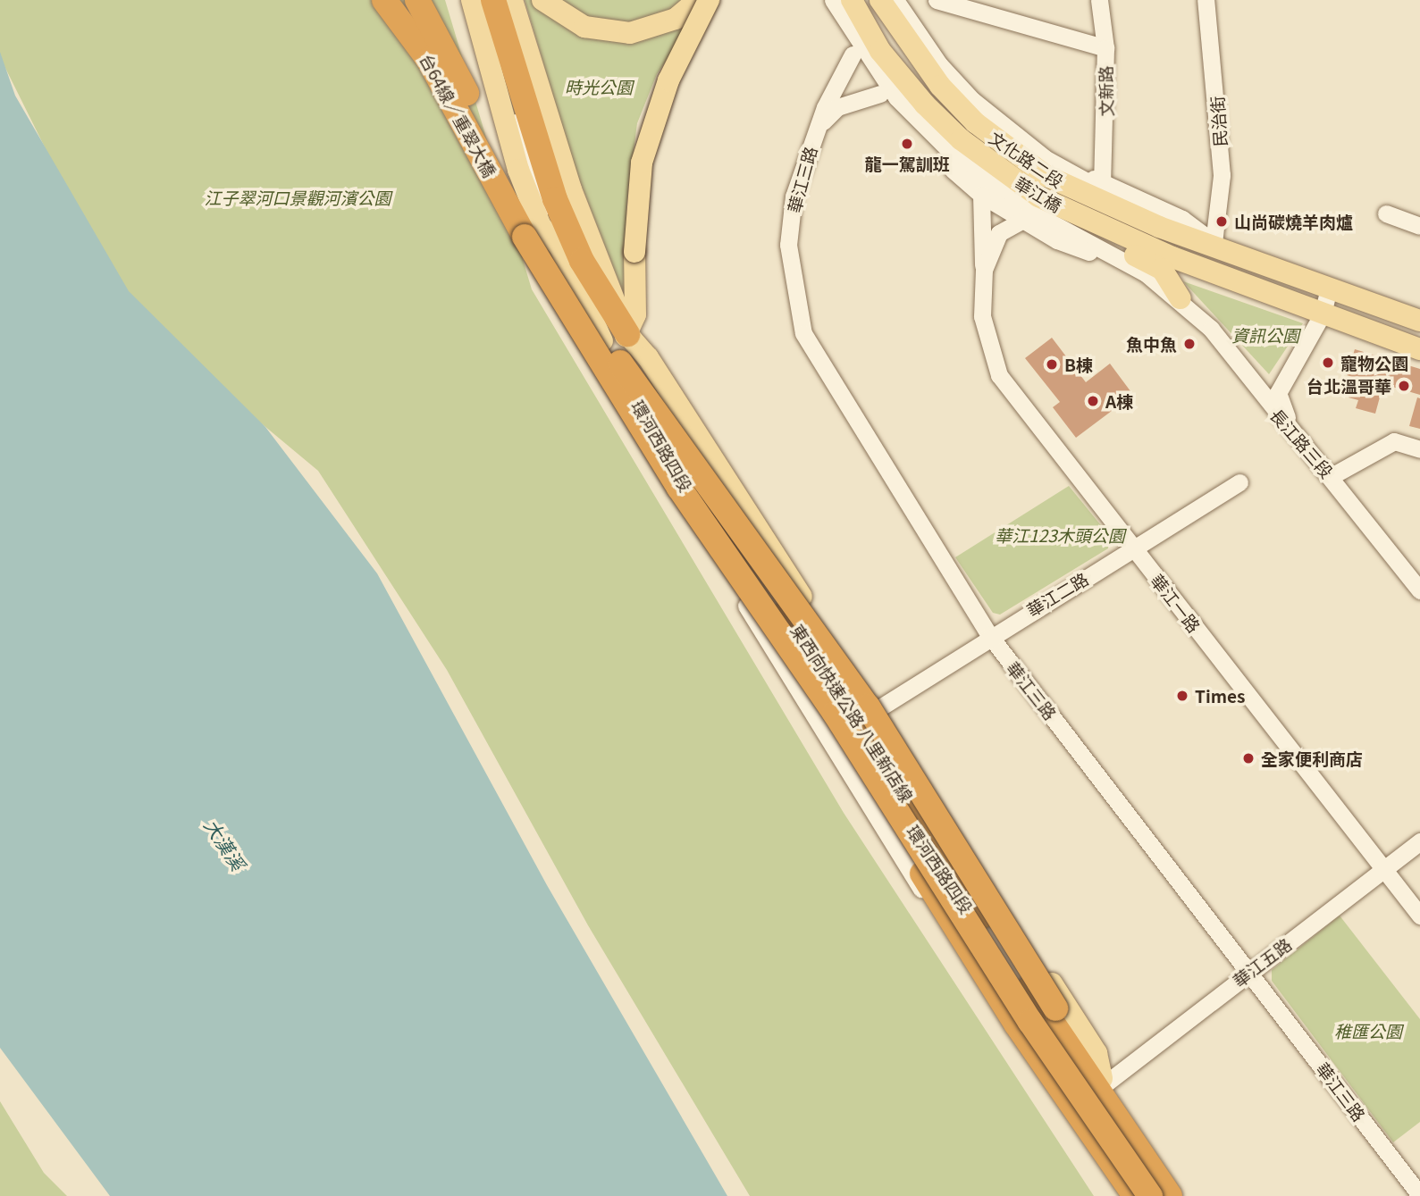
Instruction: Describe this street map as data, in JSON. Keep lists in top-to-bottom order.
{
  "streets": {
    "highway": ["台64線／重翠大橋", "東西向快速公路 八里新店線"],
    "main road": ["文化路二段", "華江橋", "環河西路四段"],
    "street": [
      "文新路",
      "民治街",
      "華江三路",
      "長江路三段",
      "華江二路",
      "華江一路",
      "華江五路"
    ]
  },
  "crossings": [
    ["文新路", "文化路二段"],
    ["台64線／重翠大橋", "環河西路四段"],
    ["台64線／重翠大橋", "東西向快速公路 八里新店線"],
    ["民治街", "文化路二段"],
    ["華江三路", "華江二路"],
    ["華江三路", "華江五路"],
    ["環河西路四段", "華江二路"],
    ["環河西路四段", "東西向快速公路 八里新店線"],
    ["環河西路四段", "華江五路"],
    ["華江二路", "華江一路"],
    ["華江一路", "華江五路"]
  ],
  "water": ["大漢溪"],
  "parks": [
    "時光公園",
    "江子翠河口景觀河濱公園",
    "資訊公園",
    "華江123木頭公園",
    "稚匯公園"
  ],
  "places": [
    "龍一駕訓班",
    "山尚碳燒羊肉爐",
    "魚中魚",
    "寵物公園",
    "B棟",
    "台北溫哥華",
    "A棟",
    "Times",
    "全家便利商店"
  ]
}
